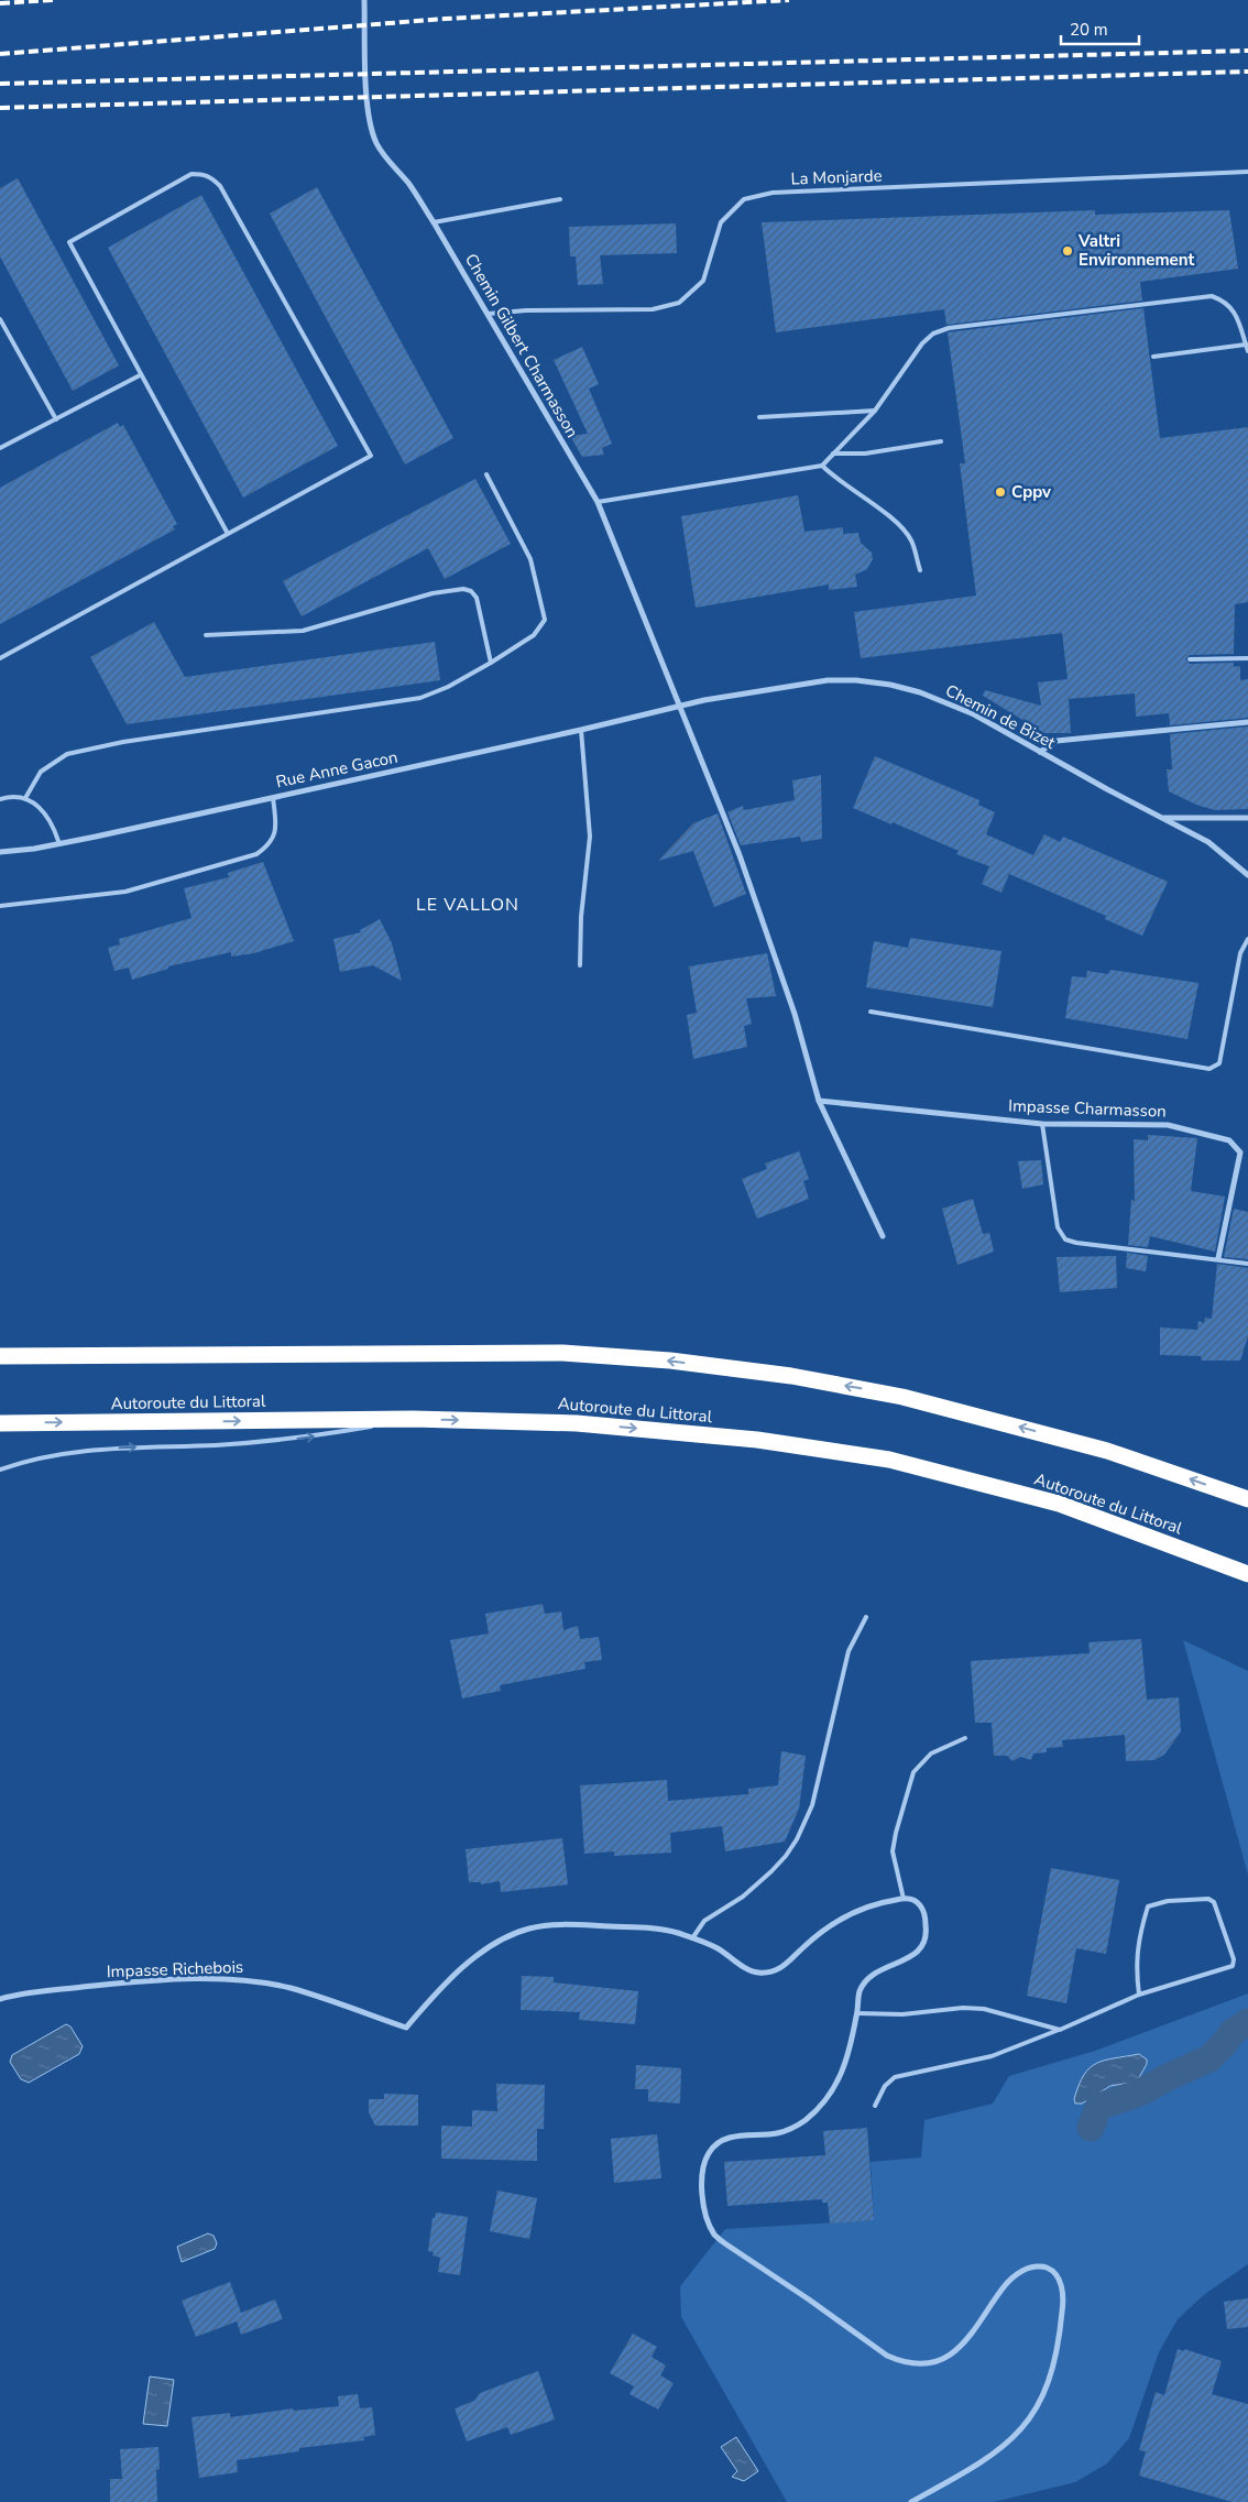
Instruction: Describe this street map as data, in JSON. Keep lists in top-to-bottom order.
{
  "streets": {
    "highway": ["Autoroute du Littoral"],
    "street": [
      "Chemin Gilbert Charmasson",
      "Chemin de Bizet",
      "Rue Anne Gacon",
      "Impasse Charmasson",
      "Impasse Richebois"
    ],
    "lane": ["La Monjarde"]
  },
  "crossings": [
    ["La Monjarde", "Chemin Gilbert Charmasson"],
    ["Chemin Gilbert Charmasson", "Chemin de Bizet"],
    ["Chemin Gilbert Charmasson", "Rue Anne Gacon"],
    ["Chemin Gilbert Charmasson", "Impasse Charmasson"],
    ["Chemin de Bizet", "Rue Anne Gacon"]
  ],
  "districts": ["LE VALLON"],
  "places": ["Valtri Environnement", "Cppv"],
  "scale_bar": "20 m"
}
